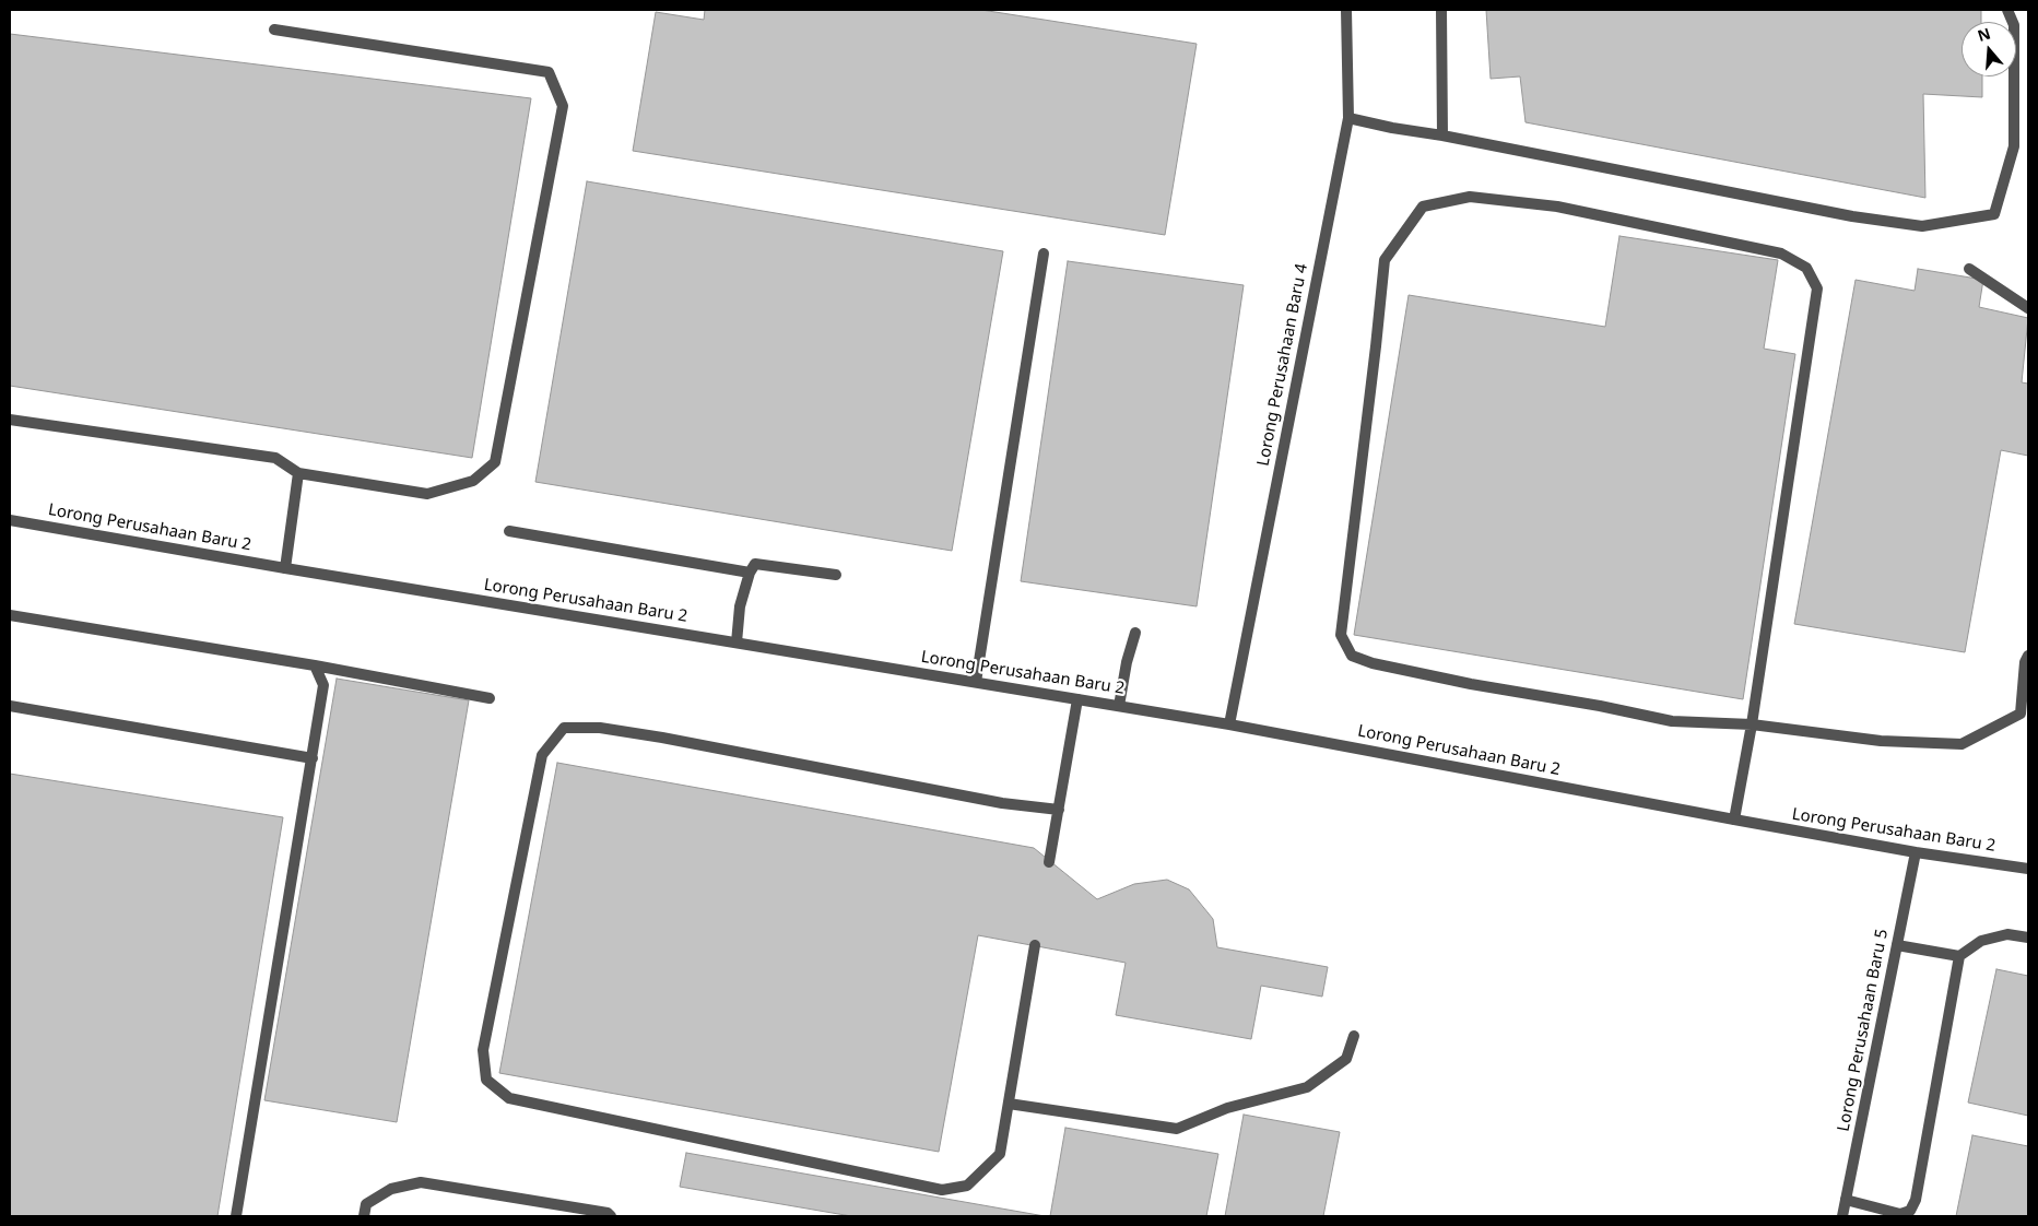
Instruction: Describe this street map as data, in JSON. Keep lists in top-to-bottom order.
{
  "streets": {
    "street": ["Lorong Perusahaan Baru 4", "Lorong Perusahaan Baru 2", "Lorong Perusahaan Baru 5"]
  },
  "crossings": [
    ["Lorong Perusahaan Baru 4", "Lorong Perusahaan Baru 2"],
    ["Lorong Perusahaan Baru 2", "Lorong Perusahaan Baru 5"]
  ],
  "north": "top"
}
